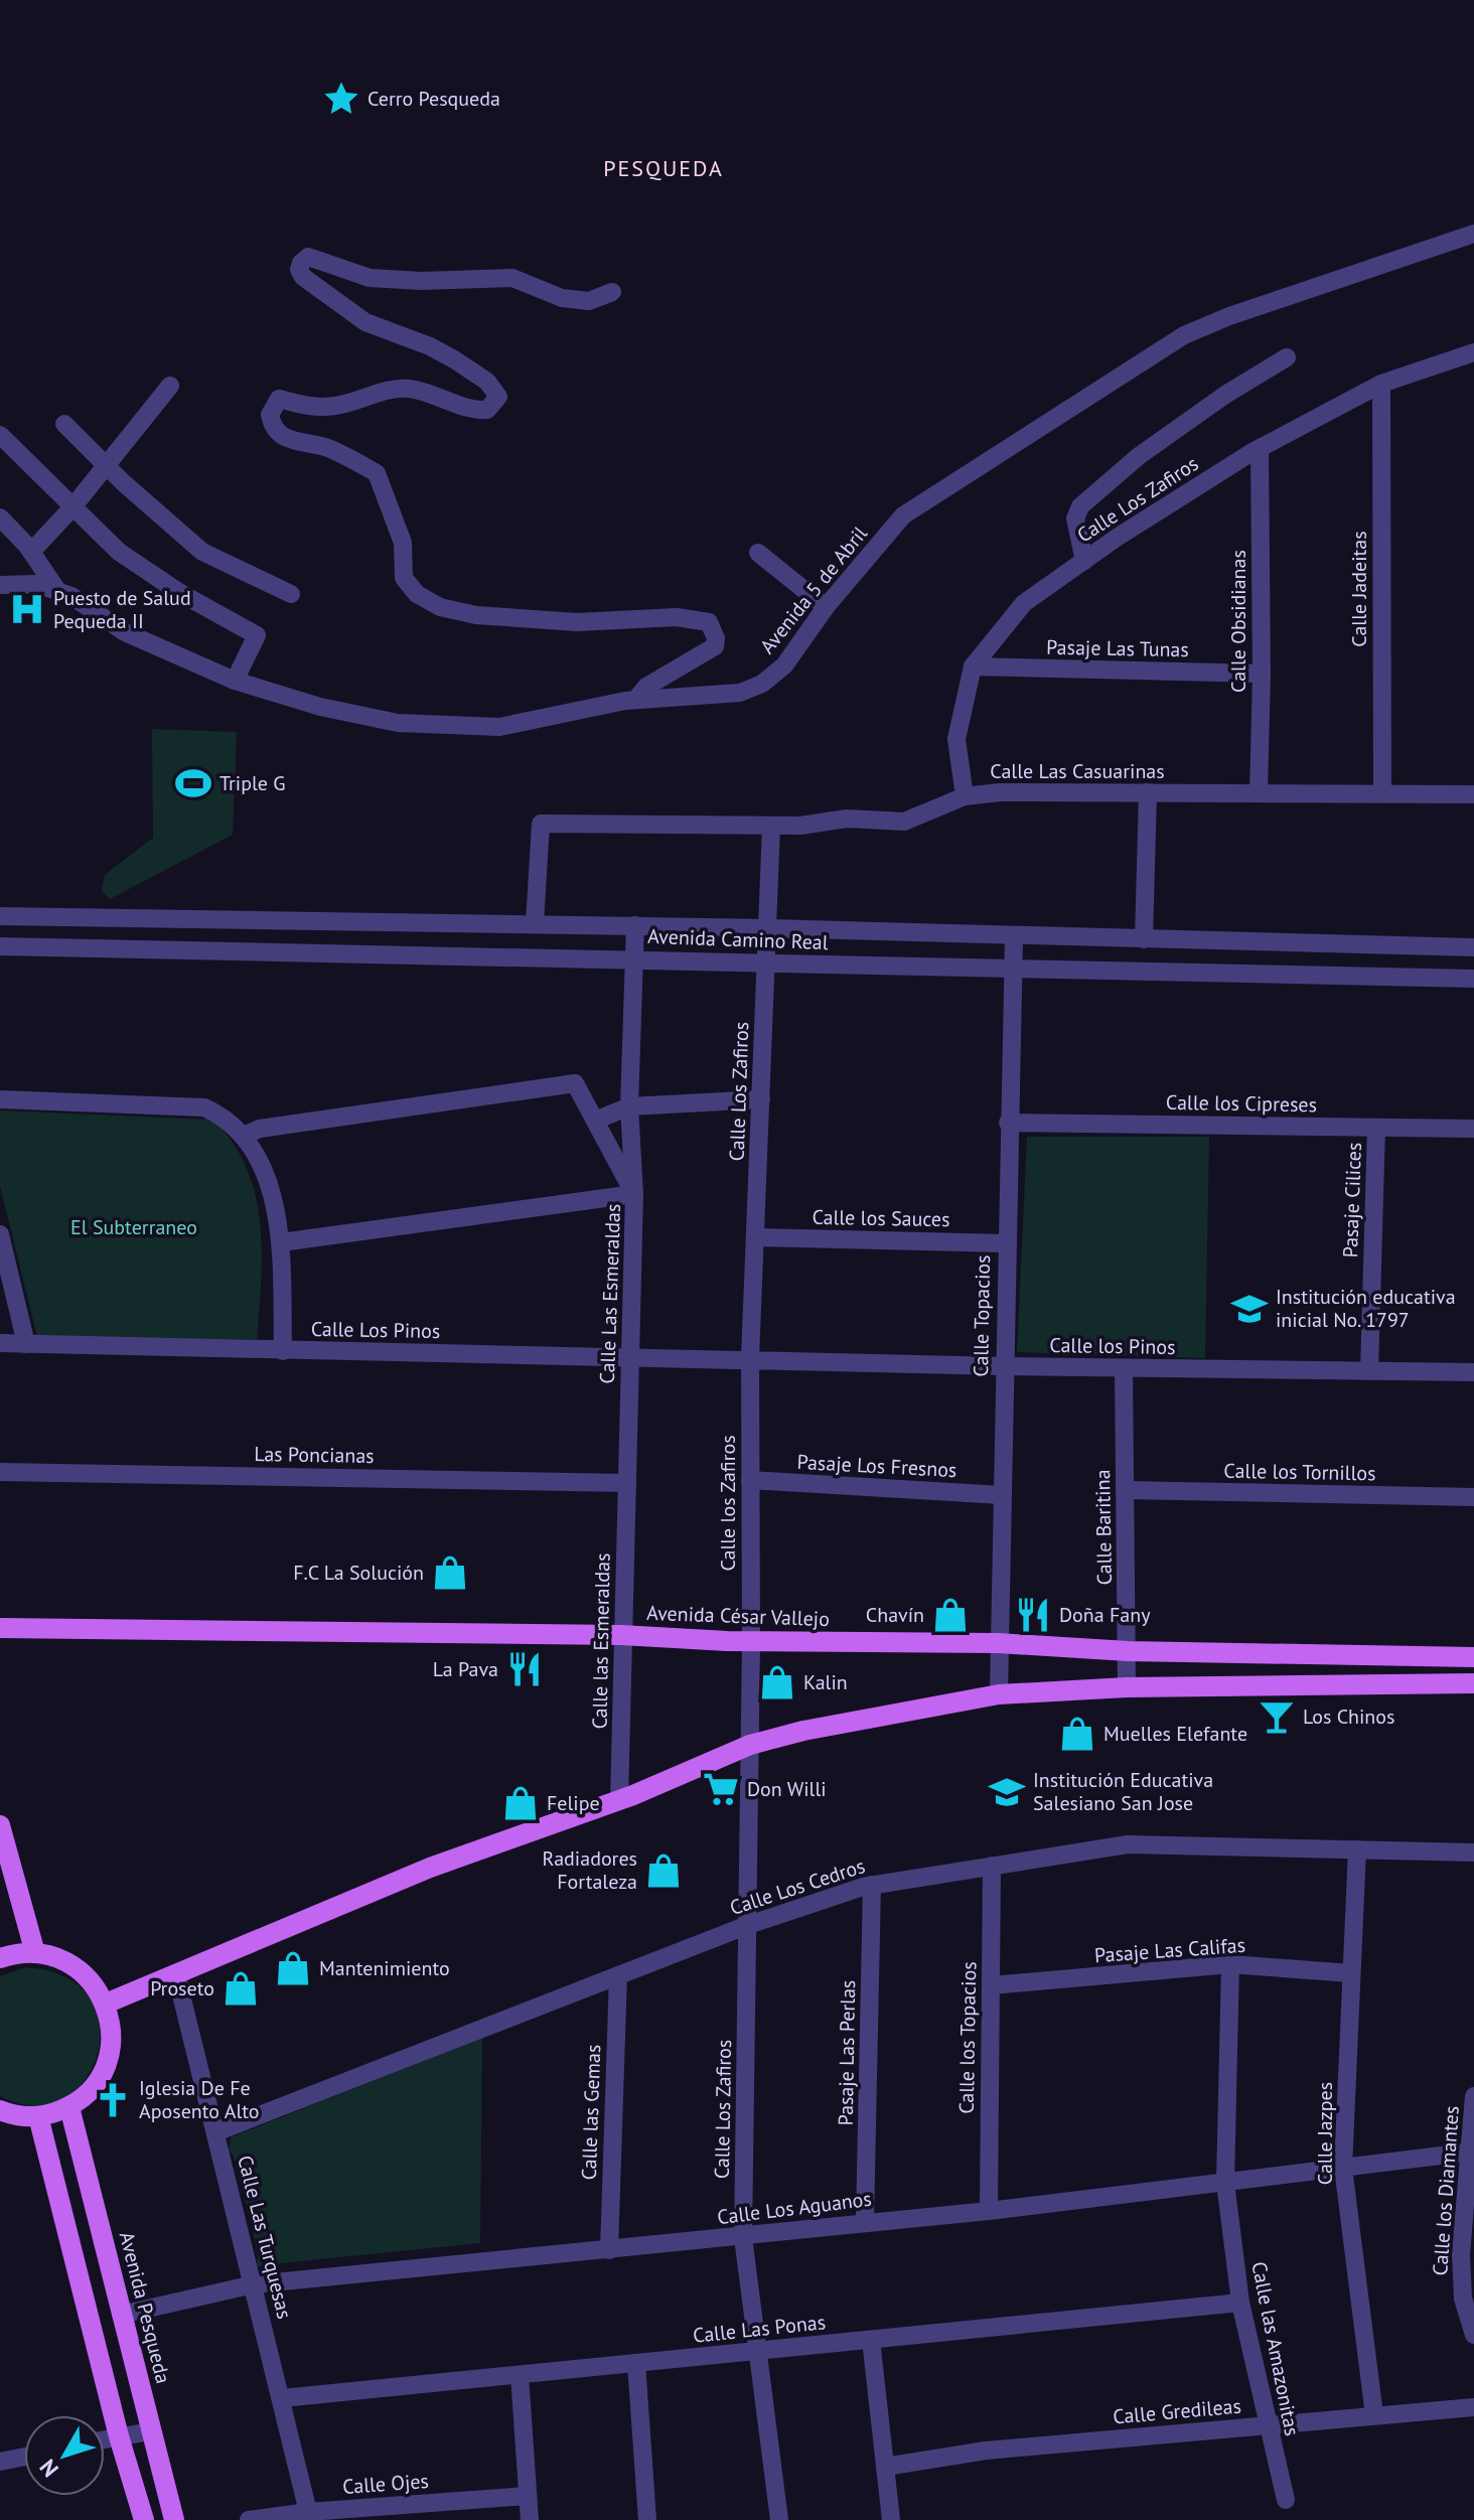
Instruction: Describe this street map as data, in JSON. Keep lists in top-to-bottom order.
{
  "streets": {
    "main road": ["Avenida César Vallejo", "Avenida Pesqueda"],
    "street": [
      "Calle Los Zafiros",
      "Calle Jadeitas",
      "Avenida 5 de Abril",
      "Calle Obsidianas",
      "Pasaje Las Tunas",
      "Calle Las Casuarinas",
      "Avenida Camino Real",
      "Calle los Cipreses",
      "Pasaje Cilices",
      "Calle los Sauces",
      "Calle Las Esmeraldas",
      "Calle Topacios",
      "Calle Los Pinos",
      "Calle los Pinos",
      "Las Poncianas",
      "Pasaje Los Fresnos",
      "Calle los Tornillos",
      "Calle los Zafiros",
      "Calle Baritina",
      "Calle las Esmeraldas",
      "Calle Los Cedros",
      "Pasaje Las Califas",
      "Calle los Topacios",
      "Pasaje Las Perlas",
      "Calle las Gemas",
      "Calle Jazpes",
      "Calle los Diamantes",
      "Calle Los Aguanos",
      "Calle Las Turquesas",
      "Calle Las Ponas",
      "Calle las Amazonitas",
      "Calle Gredileas",
      "Calle Ojes"
    ]
  },
  "crossings": [
    ["Calle Los Zafiros", "Calle Jadeitas"],
    ["Calle Los Zafiros", "Calle Obsidianas"],
    ["Calle Los Zafiros", "Pasaje Las Tunas"],
    ["Calle Los Zafiros", "Calle Las Casuarinas"],
    ["Calle Los Zafiros", "Avenida Camino Real"],
    ["Calle Los Zafiros", "Calle los Sauces"],
    ["Calle Los Zafiros", "Calle Los Pinos"],
    ["Calle Los Zafiros", "Calle los Pinos"],
    ["Calle Los Zafiros", "Calle los Zafiros"],
    ["Calle Los Zafiros", "Calle Los Cedros"],
    ["Calle Los Zafiros", "Calle Los Aguanos"],
    ["Calle Los Zafiros", "Calle Las Ponas"],
    ["Calle Jadeitas", "Calle Las Casuarinas"],
    ["Calle Obsidianas", "Pasaje Las Tunas"],
    ["Calle Obsidianas", "Calle Las Casuarinas"],
    ["Calle Las Casuarinas", "Avenida Camino Real"],
    ["Avenida Camino Real", "Calle Las Esmeraldas"],
    ["Avenida Camino Real", "Calle Topacios"],
    ["Calle los Cipreses", "Pasaje Cilices"],
    ["Calle los Cipreses", "Calle Topacios"],
    ["Pasaje Cilices", "Calle los Pinos"],
    ["Calle los Sauces", "Calle Topacios"],
    ["Calle Las Esmeraldas", "Calle Los Pinos"],
    ["Calle Las Esmeraldas", "Las Poncianas"],
    ["Calle Las Esmeraldas", "Calle las Esmeraldas"],
    ["Calle Topacios", "Calle los Pinos"],
    ["Calle Topacios", "Pasaje Los Fresnos"],
    ["Calle Topacios", "Avenida César Vallejo"],
    ["Calle Los Pinos", "Calle los Pinos"],
    ["Calle Los Pinos", "Calle los Zafiros"],
    ["Calle los Pinos", "Calle los Zafiros"],
    ["Calle los Pinos", "Calle Baritina"],
    ["Las Poncianas", "Calle las Esmeraldas"],
    ["Pasaje Los Fresnos", "Calle los Zafiros"],
    ["Calle los Tornillos", "Calle Baritina"],
    ["Calle los Zafiros", "Avenida César Vallejo"],
    ["Calle Baritina", "Avenida César Vallejo"],
    ["Avenida César Vallejo", "Calle las Esmeraldas"],
    ["Calle Los Cedros", "Calle los Topacios"],
    ["Calle Los Cedros", "Pasaje Las Perlas"],
    ["Calle Los Cedros", "Calle las Gemas"],
    ["Calle Los Cedros", "Calle Jazpes"],
    ["Calle Los Cedros", "Calle Las Turquesas"],
    ["Pasaje Las Califas", "Calle los Topacios"],
    ["Pasaje Las Califas", "Calle Jazpes"],
    ["Pasaje Las Califas", "Calle las Amazonitas"],
    ["Calle los Topacios", "Calle Los Aguanos"],
    ["Pasaje Las Perlas", "Calle Los Aguanos"],
    ["Calle las Gemas", "Calle Los Aguanos"],
    ["Calle Jazpes", "Calle Los Aguanos"],
    ["Calle Jazpes", "Calle Gredileas"],
    ["Calle los Diamantes", "Calle Los Aguanos"],
    ["Calle Los Aguanos", "Calle Las Turquesas"],
    ["Calle Los Aguanos", "Avenida Pesqueda"],
    ["Calle Los Aguanos", "Calle las Amazonitas"],
    ["Calle Las Turquesas", "Calle Las Ponas"],
    ["Calle Las Turquesas", "Calle Ojes"],
    ["Calle Las Ponas", "Calle las Amazonitas"],
    ["Calle las Amazonitas", "Calle Gredileas"]
  ],
  "districts": ["PESQUEDA"],
  "parks": ["El Subterraneo"],
  "places": {
    "place": ["Cerro Pesqueda"],
    "hospital": ["Puesto de Salud Pequeda II"],
    "sports": ["Triple G"],
    "school or university": ["Institución educativa inicial No. 1797", "Institución Educativa Salesiano San Jose"],
    "shop": [
      "F.C La Solución",
      "Chavín",
      "Kalin",
      "Muelles Elefante",
      "Felipe",
      "Radiadores Fortaleza",
      "Mantenimiento",
      "Proseto"
    ],
    "restaurant": ["Doña Fany", "La Pava"],
    "bar": ["Los Chinos"],
    "supermarket": ["Don Willi"],
    "church": ["Iglesia De Fe Aposento Alto"]
  },
  "north": "bottom left"
}
